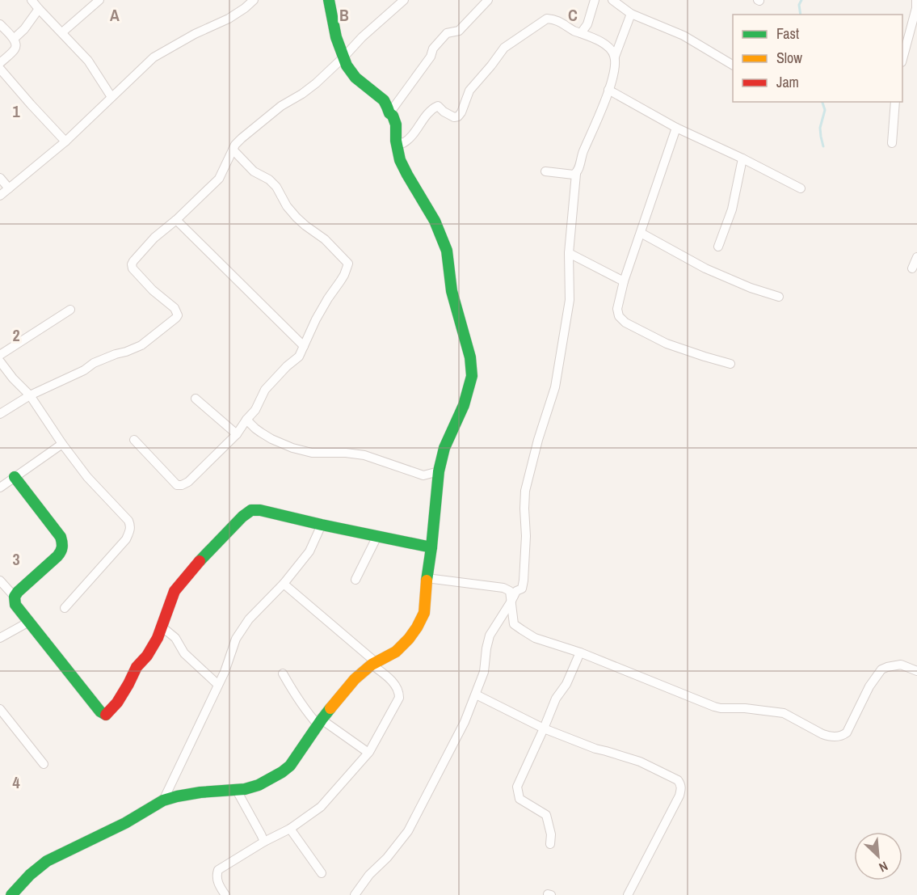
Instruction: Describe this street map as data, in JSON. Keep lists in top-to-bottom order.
{
  "legend": ["Fast", "Slow", "Jam"],
  "north": "bottom right",
  "grid": {
    "columns": ["A", "B", "C"],
    "rows": [
      "1",
      "2",
      "3",
      "4"
    ]
  }
}
